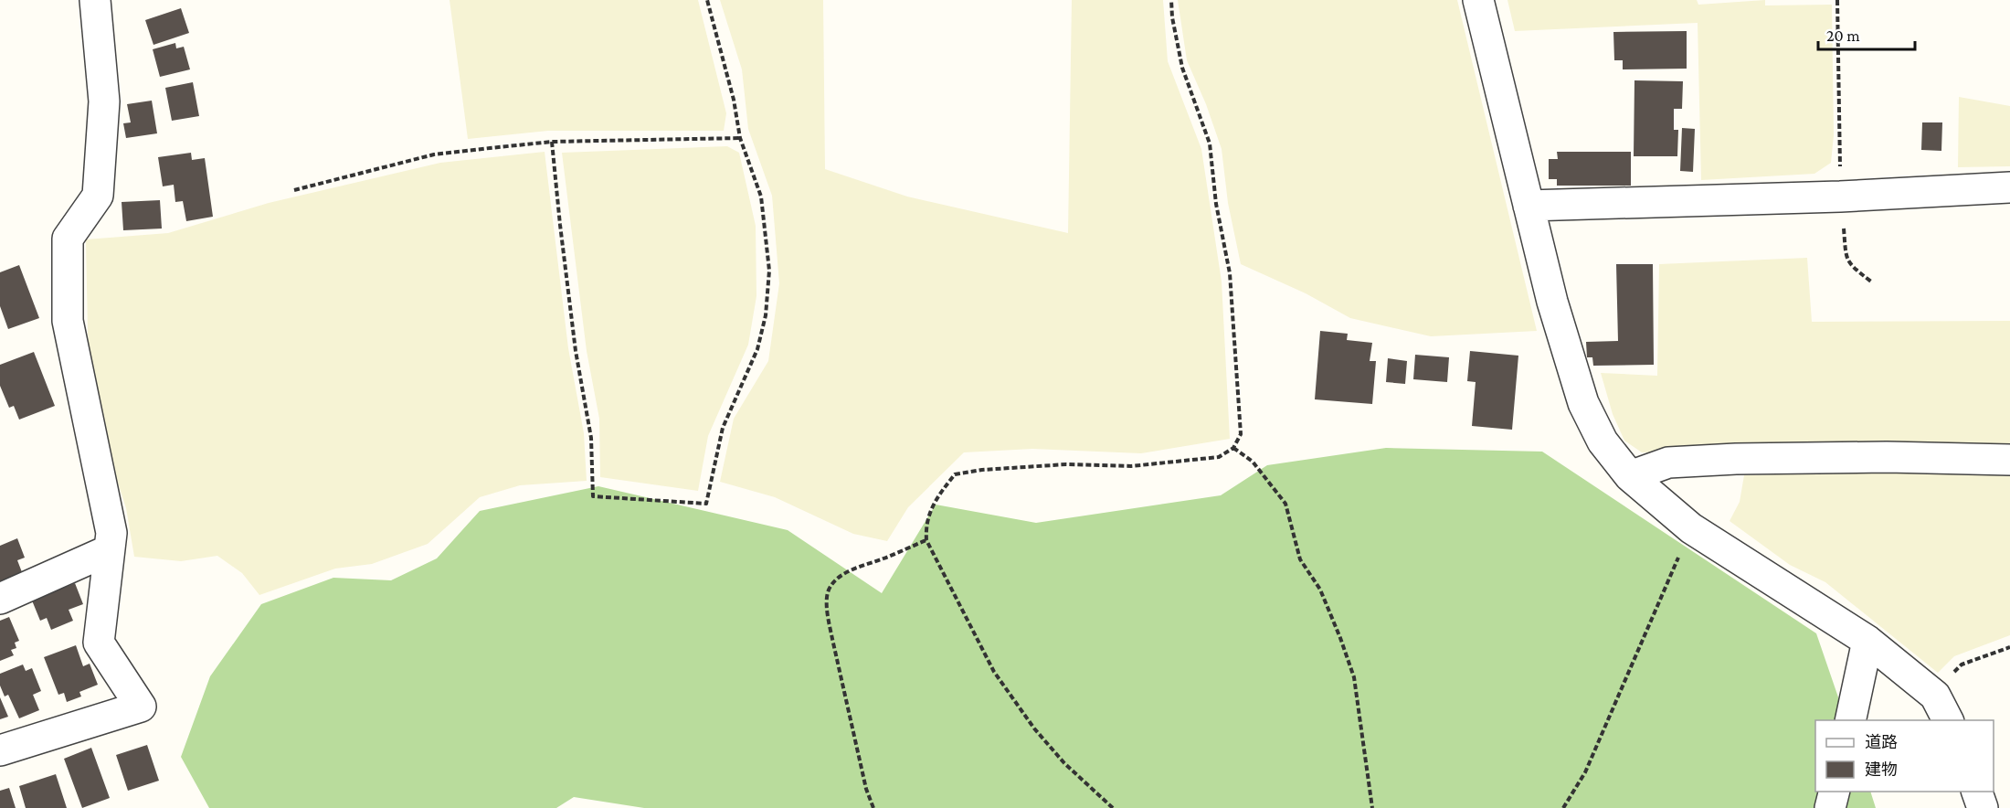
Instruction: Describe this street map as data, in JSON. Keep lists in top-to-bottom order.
{
  "legend": ["道路", "建物"],
  "scale_bar": "20 m"
}
